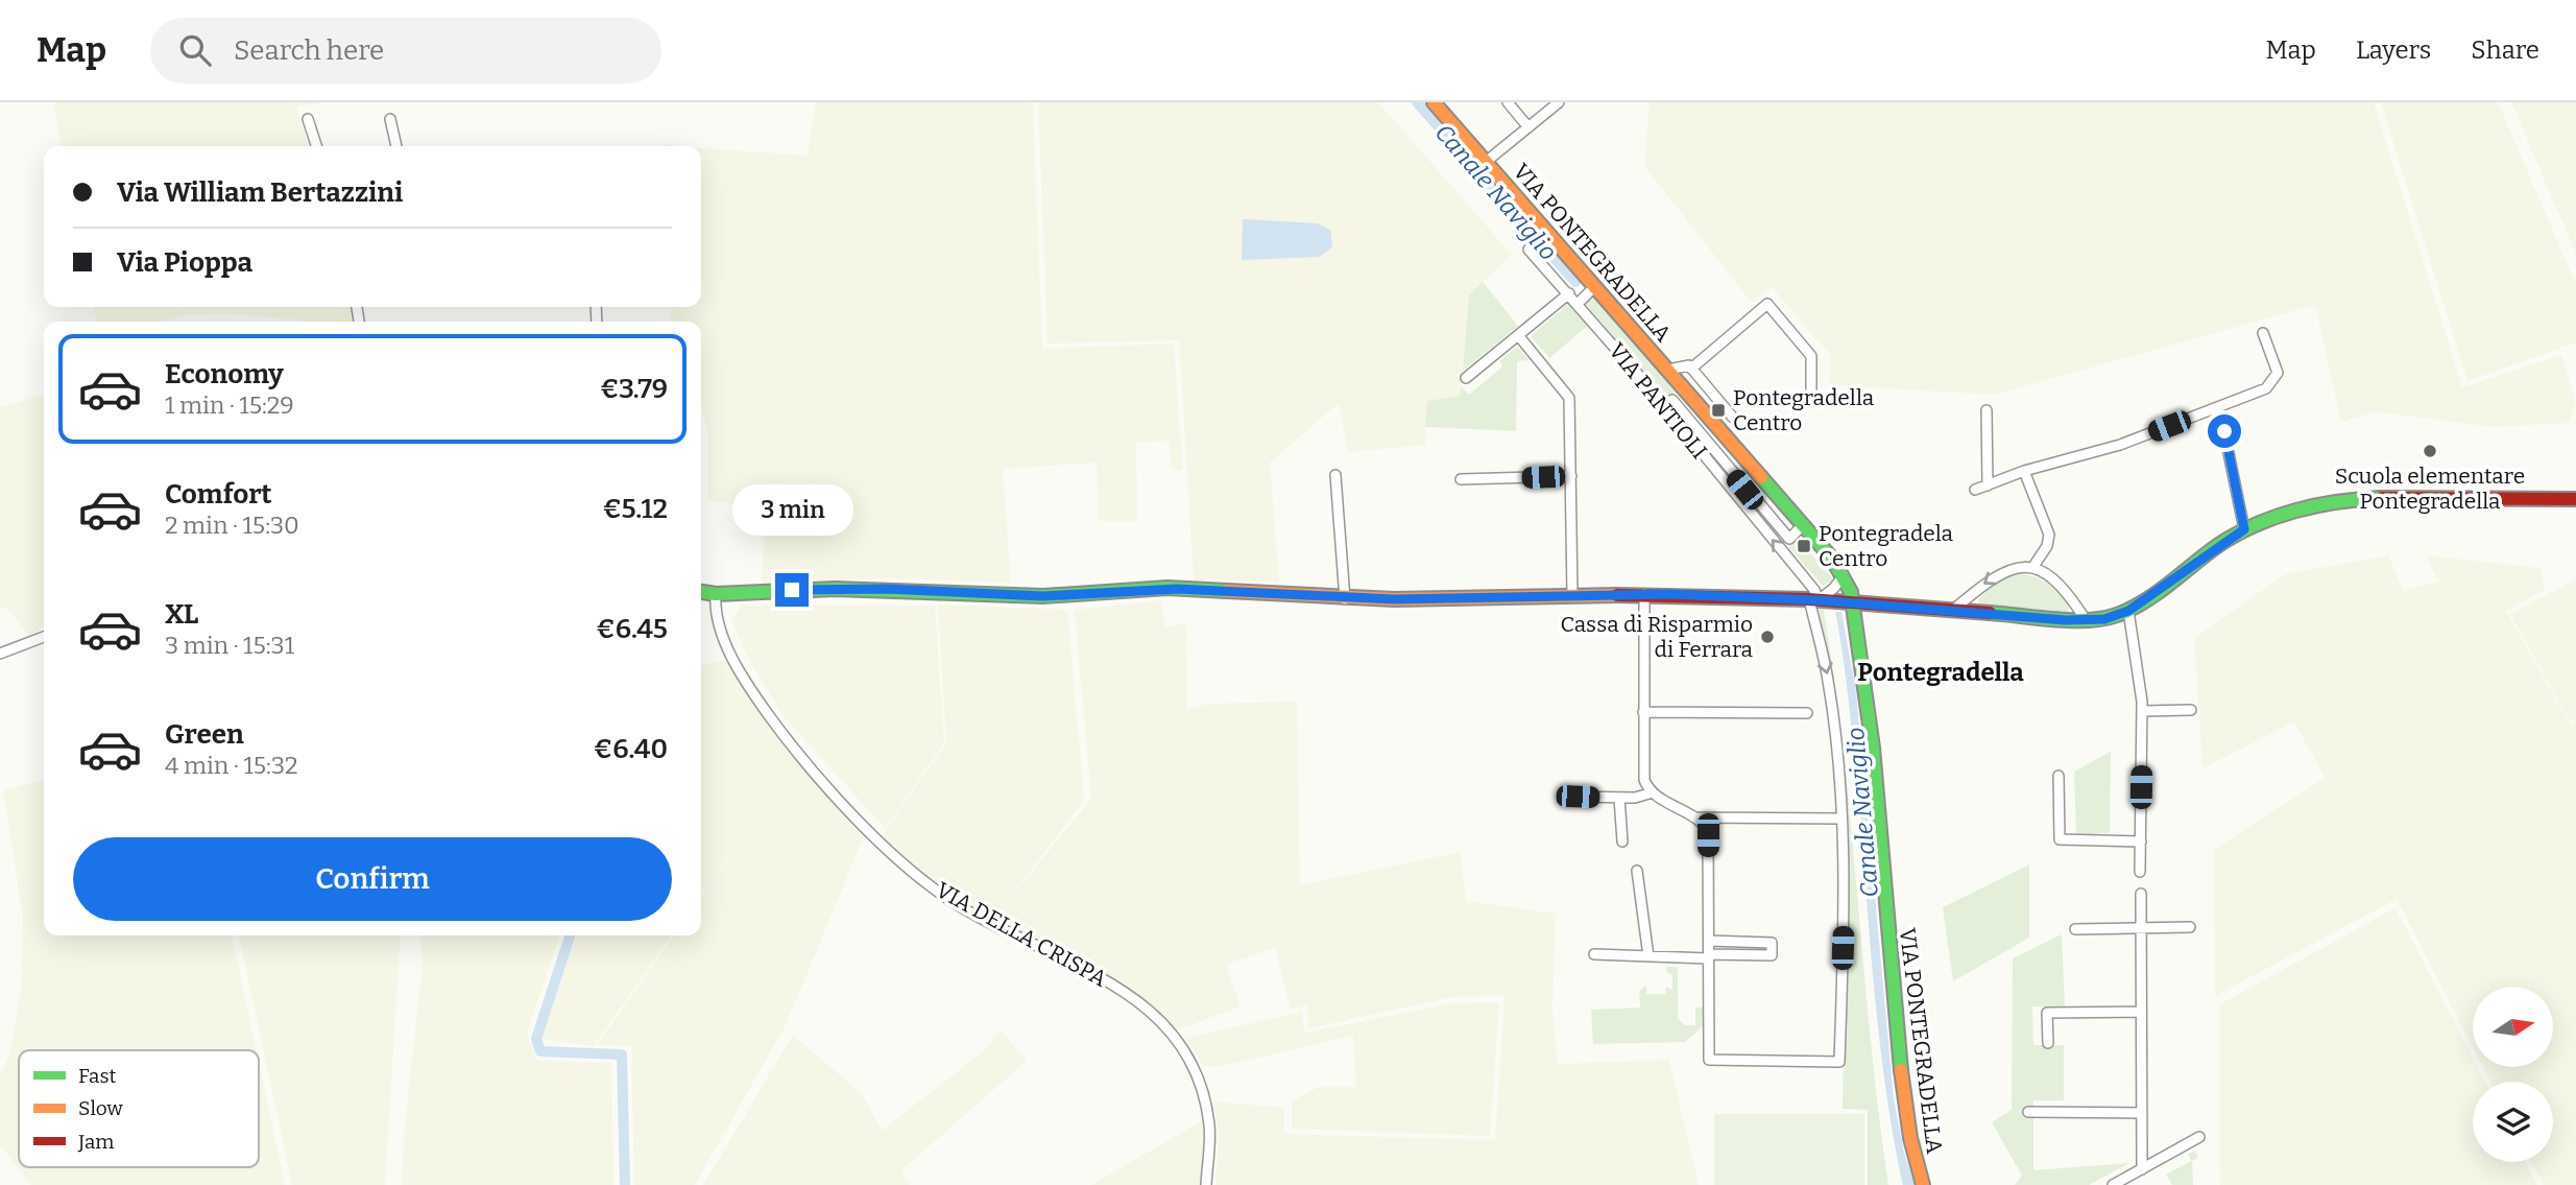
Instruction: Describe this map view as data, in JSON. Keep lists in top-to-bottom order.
{
  "streets": {
    "street": ["VIA PONTEGRADELLA", "VIA PANTIOLI", "VIA DELLA CRISPA"]
  },
  "one_way": ["VIA PANTIOLI"],
  "districts": ["Pontegradella"],
  "water": ["Canale Naviglio"],
  "places": {
    "transit": ["Pontegradella Centro", "Pontegradela Centro"],
    "other": ["Scuola elementare Pontegradella", "Cassa di Risparmio di Ferrara"]
  },
  "legend": ["Fast", "Slow", "Jam"],
  "north": "right",
  "page": {
    "header": "Map",
    "search": "Search here",
    "nav": ["Map", "Layers", "Share"],
    "banner": ["Via William Bertazzini", "Via Pioppa"],
    "list": [
      {
        "name": "Economy",
        "note": "1 min · 15:29",
        "value": "€3.79"
      },
      {
        "name": "Comfort",
        "note": "2 min · 15:30",
        "value": "€5.12"
      },
      {
        "name": "XL",
        "note": "3 min · 15:31",
        "value": "€6.45"
      },
      {
        "name": "Green",
        "note": "4 min · 15:32",
        "value": "€6.40"
      }
    ],
    "bubble": "3 min",
    "buttons": "Confirm"
  }
}
